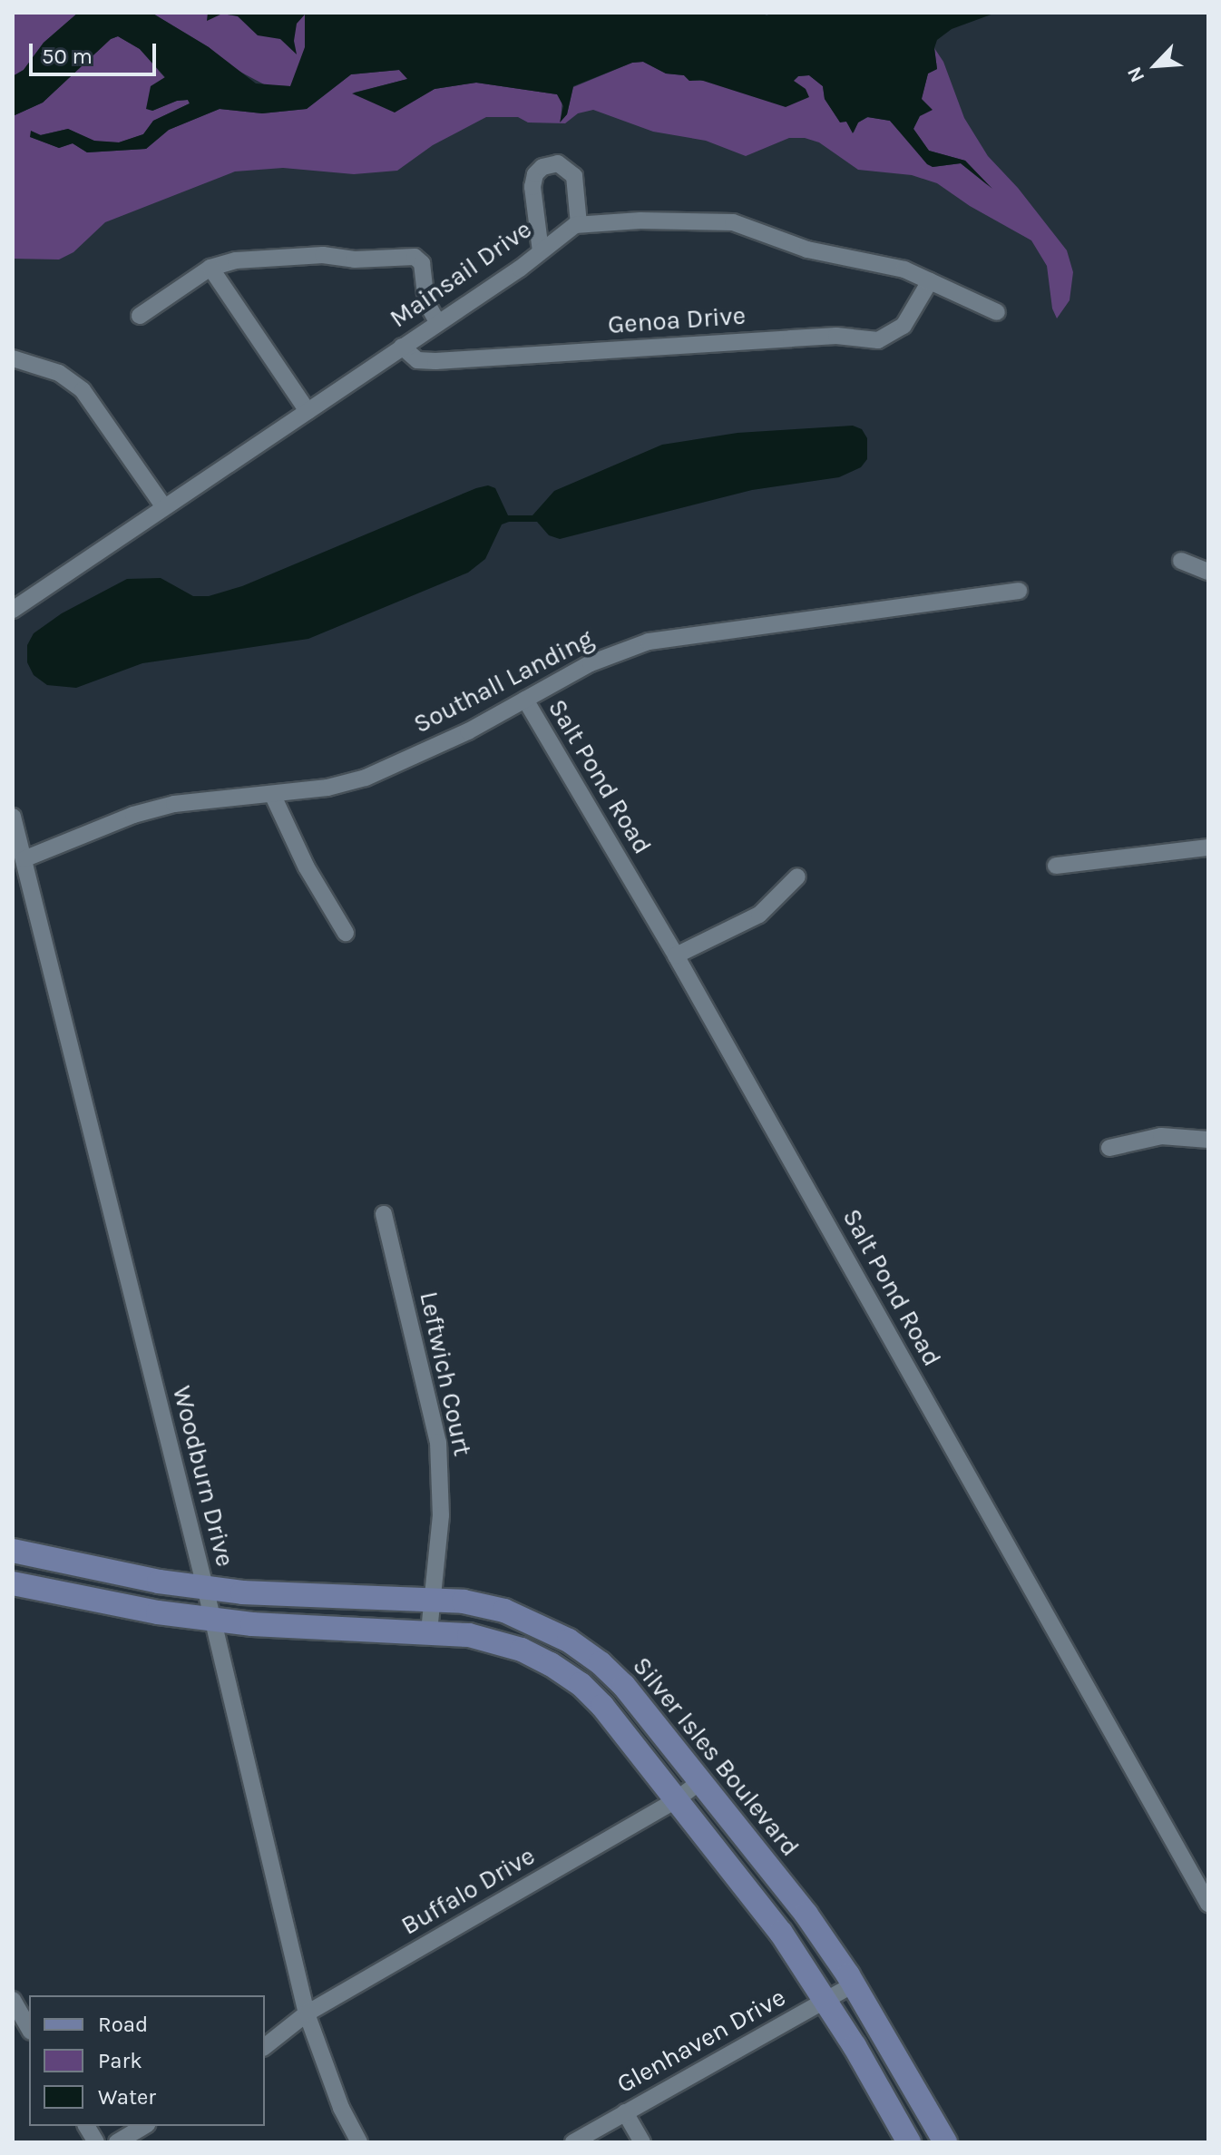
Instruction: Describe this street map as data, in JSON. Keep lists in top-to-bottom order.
{
  "streets": {
    "street": [
      "Mainsail Drive",
      "Genoa Drive",
      "Southall Landing",
      "Salt Pond Road",
      "Leftwich Court",
      "Woodburn Drive",
      "Silver Isles Boulevard",
      "Buffalo Drive",
      "Glenhaven Drive"
    ]
  },
  "crossings": [
    ["Mainsail Drive", "Genoa Drive"],
    ["Southall Landing", "Salt Pond Road"],
    ["Southall Landing", "Woodburn Drive"],
    ["Leftwich Court", "Silver Isles Boulevard"],
    ["Woodburn Drive", "Silver Isles Boulevard"],
    ["Woodburn Drive", "Buffalo Drive"],
    ["Silver Isles Boulevard", "Buffalo Drive"],
    ["Silver Isles Boulevard", "Glenhaven Drive"]
  ],
  "legend": ["Road", "Park", "Water"],
  "scale_bar": "50 m",
  "north": "bottom left"
}
